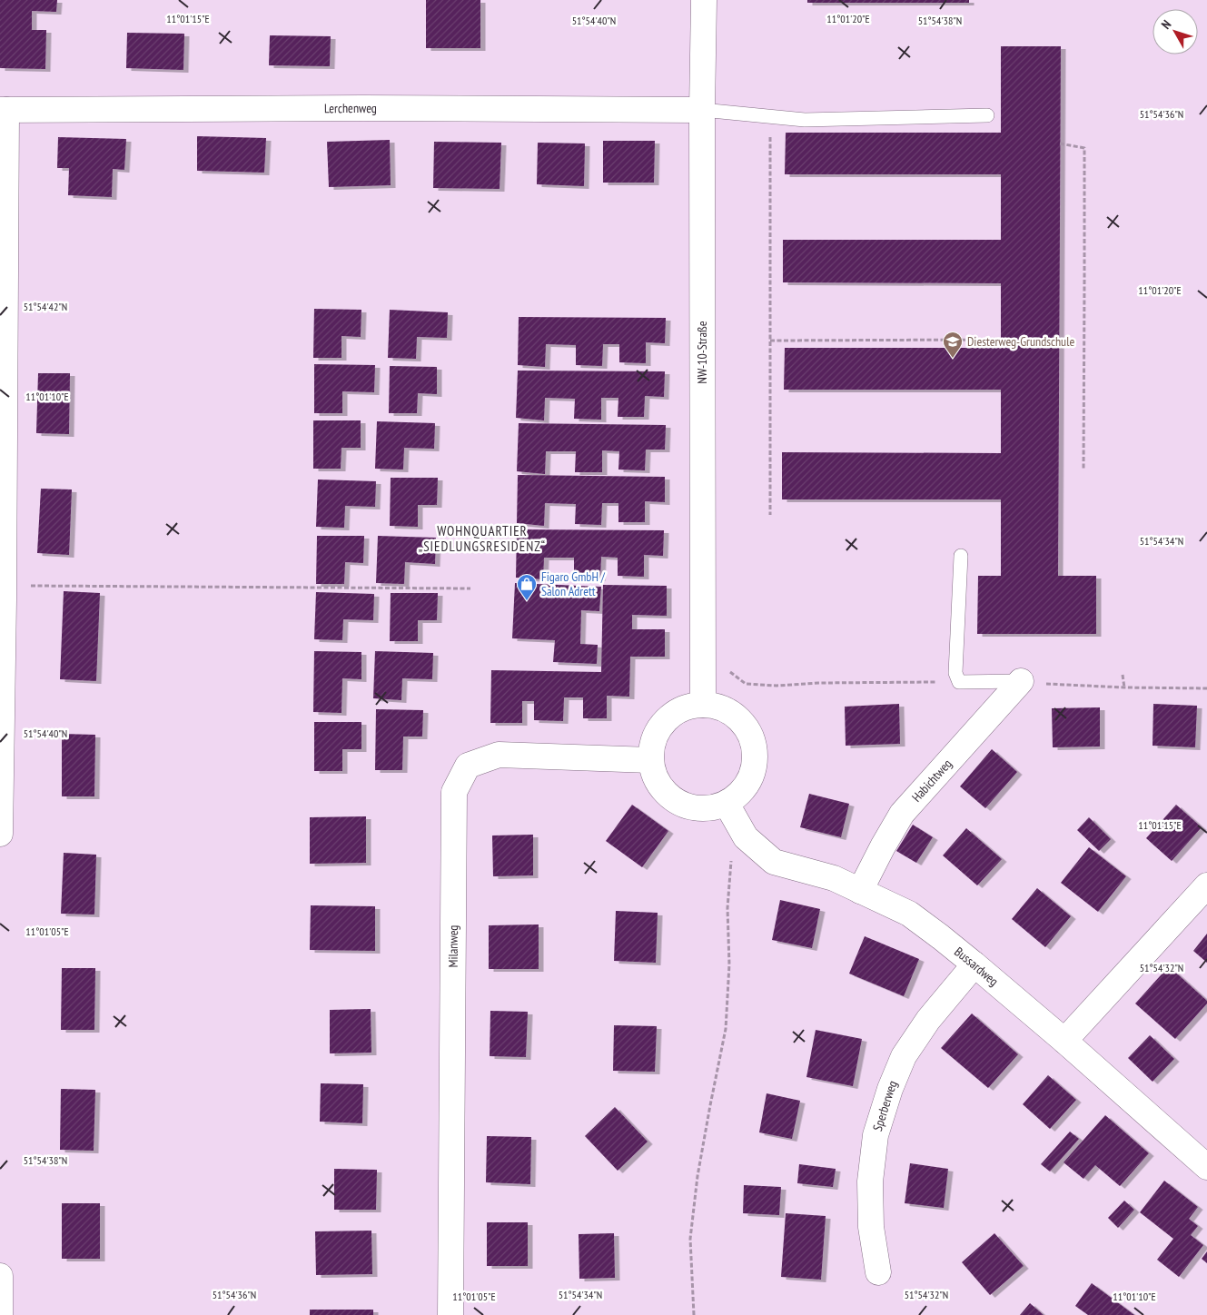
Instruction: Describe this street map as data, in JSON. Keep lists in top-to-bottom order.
{
  "streets": {
    "street": [
      "Lerchenweg",
      "NW-10-Straße",
      "Habichtweg",
      "Milanweg",
      "Bussardweg",
      "Sperberweg"
    ]
  },
  "crossings": [
    ["Lerchenweg", "NW-10-Straße"],
    ["NW-10-Straße", "Milanweg"],
    ["NW-10-Straße", "Bussardweg"],
    ["Habichtweg", "Bussardweg"],
    ["Milanweg", "Bussardweg"],
    ["Bussardweg", "Sperberweg"]
  ],
  "districts": ["WOHNQUARTIER „SIEDLUNGSRESIDENZ“"],
  "places": {
    "school or university": ["Diesterweg-Grundschule"],
    "shop": ["Figaro GmbH / Salon Adrett"]
  },
  "north": "top left",
  "coordinates": [
    "11°01'15\"E",
    "11°01'20\"E",
    "51°54'40\"N",
    "51°54'38\"N",
    "51°54'36\"N",
    "51°54'42\"N",
    "11°01'10\"E",
    "51°54'34\"N",
    "11°01'05\"E",
    "51°54'32\"N"
  ]
}
